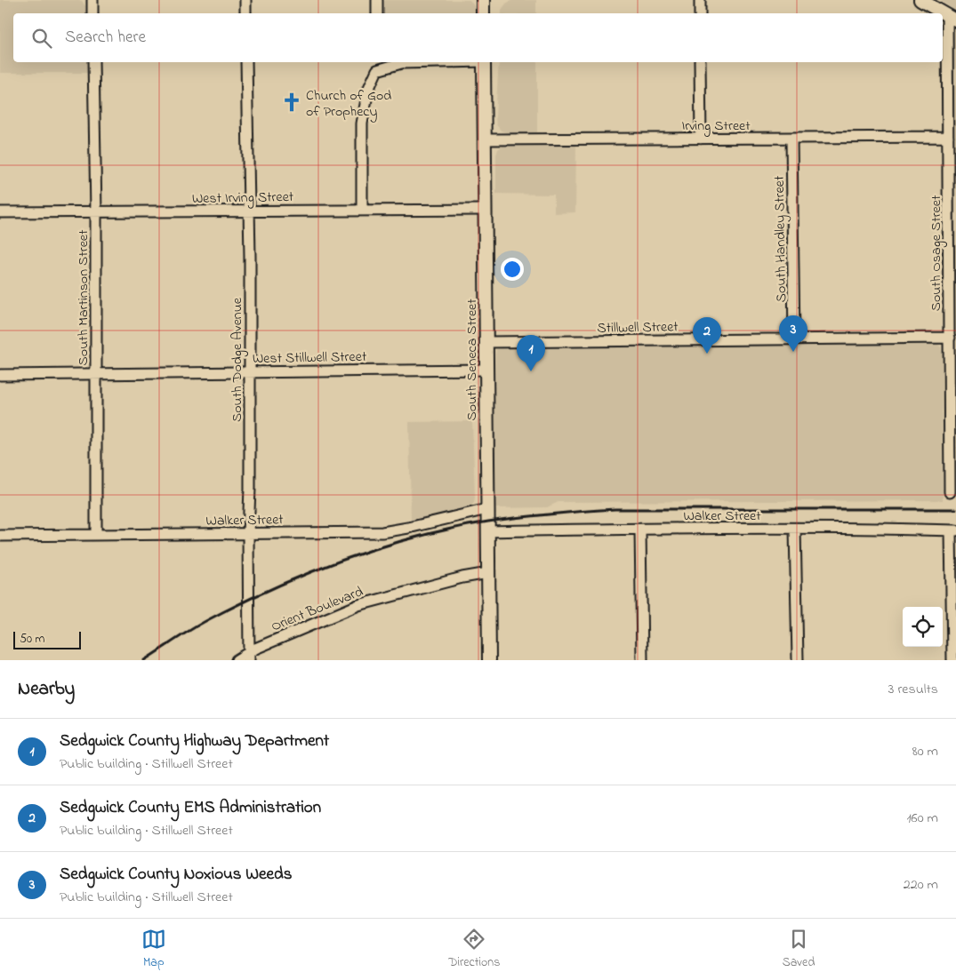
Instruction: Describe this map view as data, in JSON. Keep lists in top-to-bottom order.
{
  "streets": {
    "street": [
      "Irving Street",
      "West Irving Street",
      "South Handley Street",
      "South Osage Street",
      "South Martinson Street",
      "Stillwell Street",
      "West Stillwell Street",
      "South Dodge Avenue",
      "South Seneca Street",
      "Walker Street",
      "Orient Boulevard"
    ]
  },
  "crossings": [
    ["Irving Street", "South Handley Street"],
    ["Irving Street", "South Osage Street"],
    ["Irving Street", "South Seneca Street"],
    ["West Irving Street", "South Martinson Street"],
    ["West Irving Street", "South Dodge Avenue"],
    ["West Irving Street", "South Seneca Street"],
    ["South Handley Street", "Stillwell Street"],
    ["South Osage Street", "Stillwell Street"],
    ["South Martinson Street", "West Stillwell Street"],
    ["South Martinson Street", "Walker Street"],
    ["Stillwell Street", "South Seneca Street"],
    ["West Stillwell Street", "South Dodge Avenue"],
    ["West Stillwell Street", "South Seneca Street"],
    ["South Dodge Avenue", "Walker Street"],
    ["South Dodge Avenue", "Orient Boulevard"],
    ["South Seneca Street", "Walker Street"],
    ["South Seneca Street", "Orient Boulevard"]
  ],
  "places": {
    "church": ["Church of God of Prophecy"]
  },
  "scale_bar": "50 m",
  "page": {
    "search": "Search here",
    "pins": ["3", "2", "1"],
    "scale": "50 m",
    "heading": ["Nearby", "3 results"],
    "list": [
      {
        "mark": "1",
        "name": "Sedgwick County Highway Department",
        "note": "Public building · Stillwell Street",
        "value": "80 m"
      },
      {
        "mark": "2",
        "name": "Sedgwick County EMS Administration",
        "note": "Public building · Stillwell Street",
        "value": "160 m"
      },
      {
        "mark": "3",
        "name": "Sedgwick County Noxious Weeds",
        "note": "Public building · Stillwell Street",
        "value": "220 m"
      }
    ],
    "nav": ["Map", "Directions", "Saved"]
  }
}
